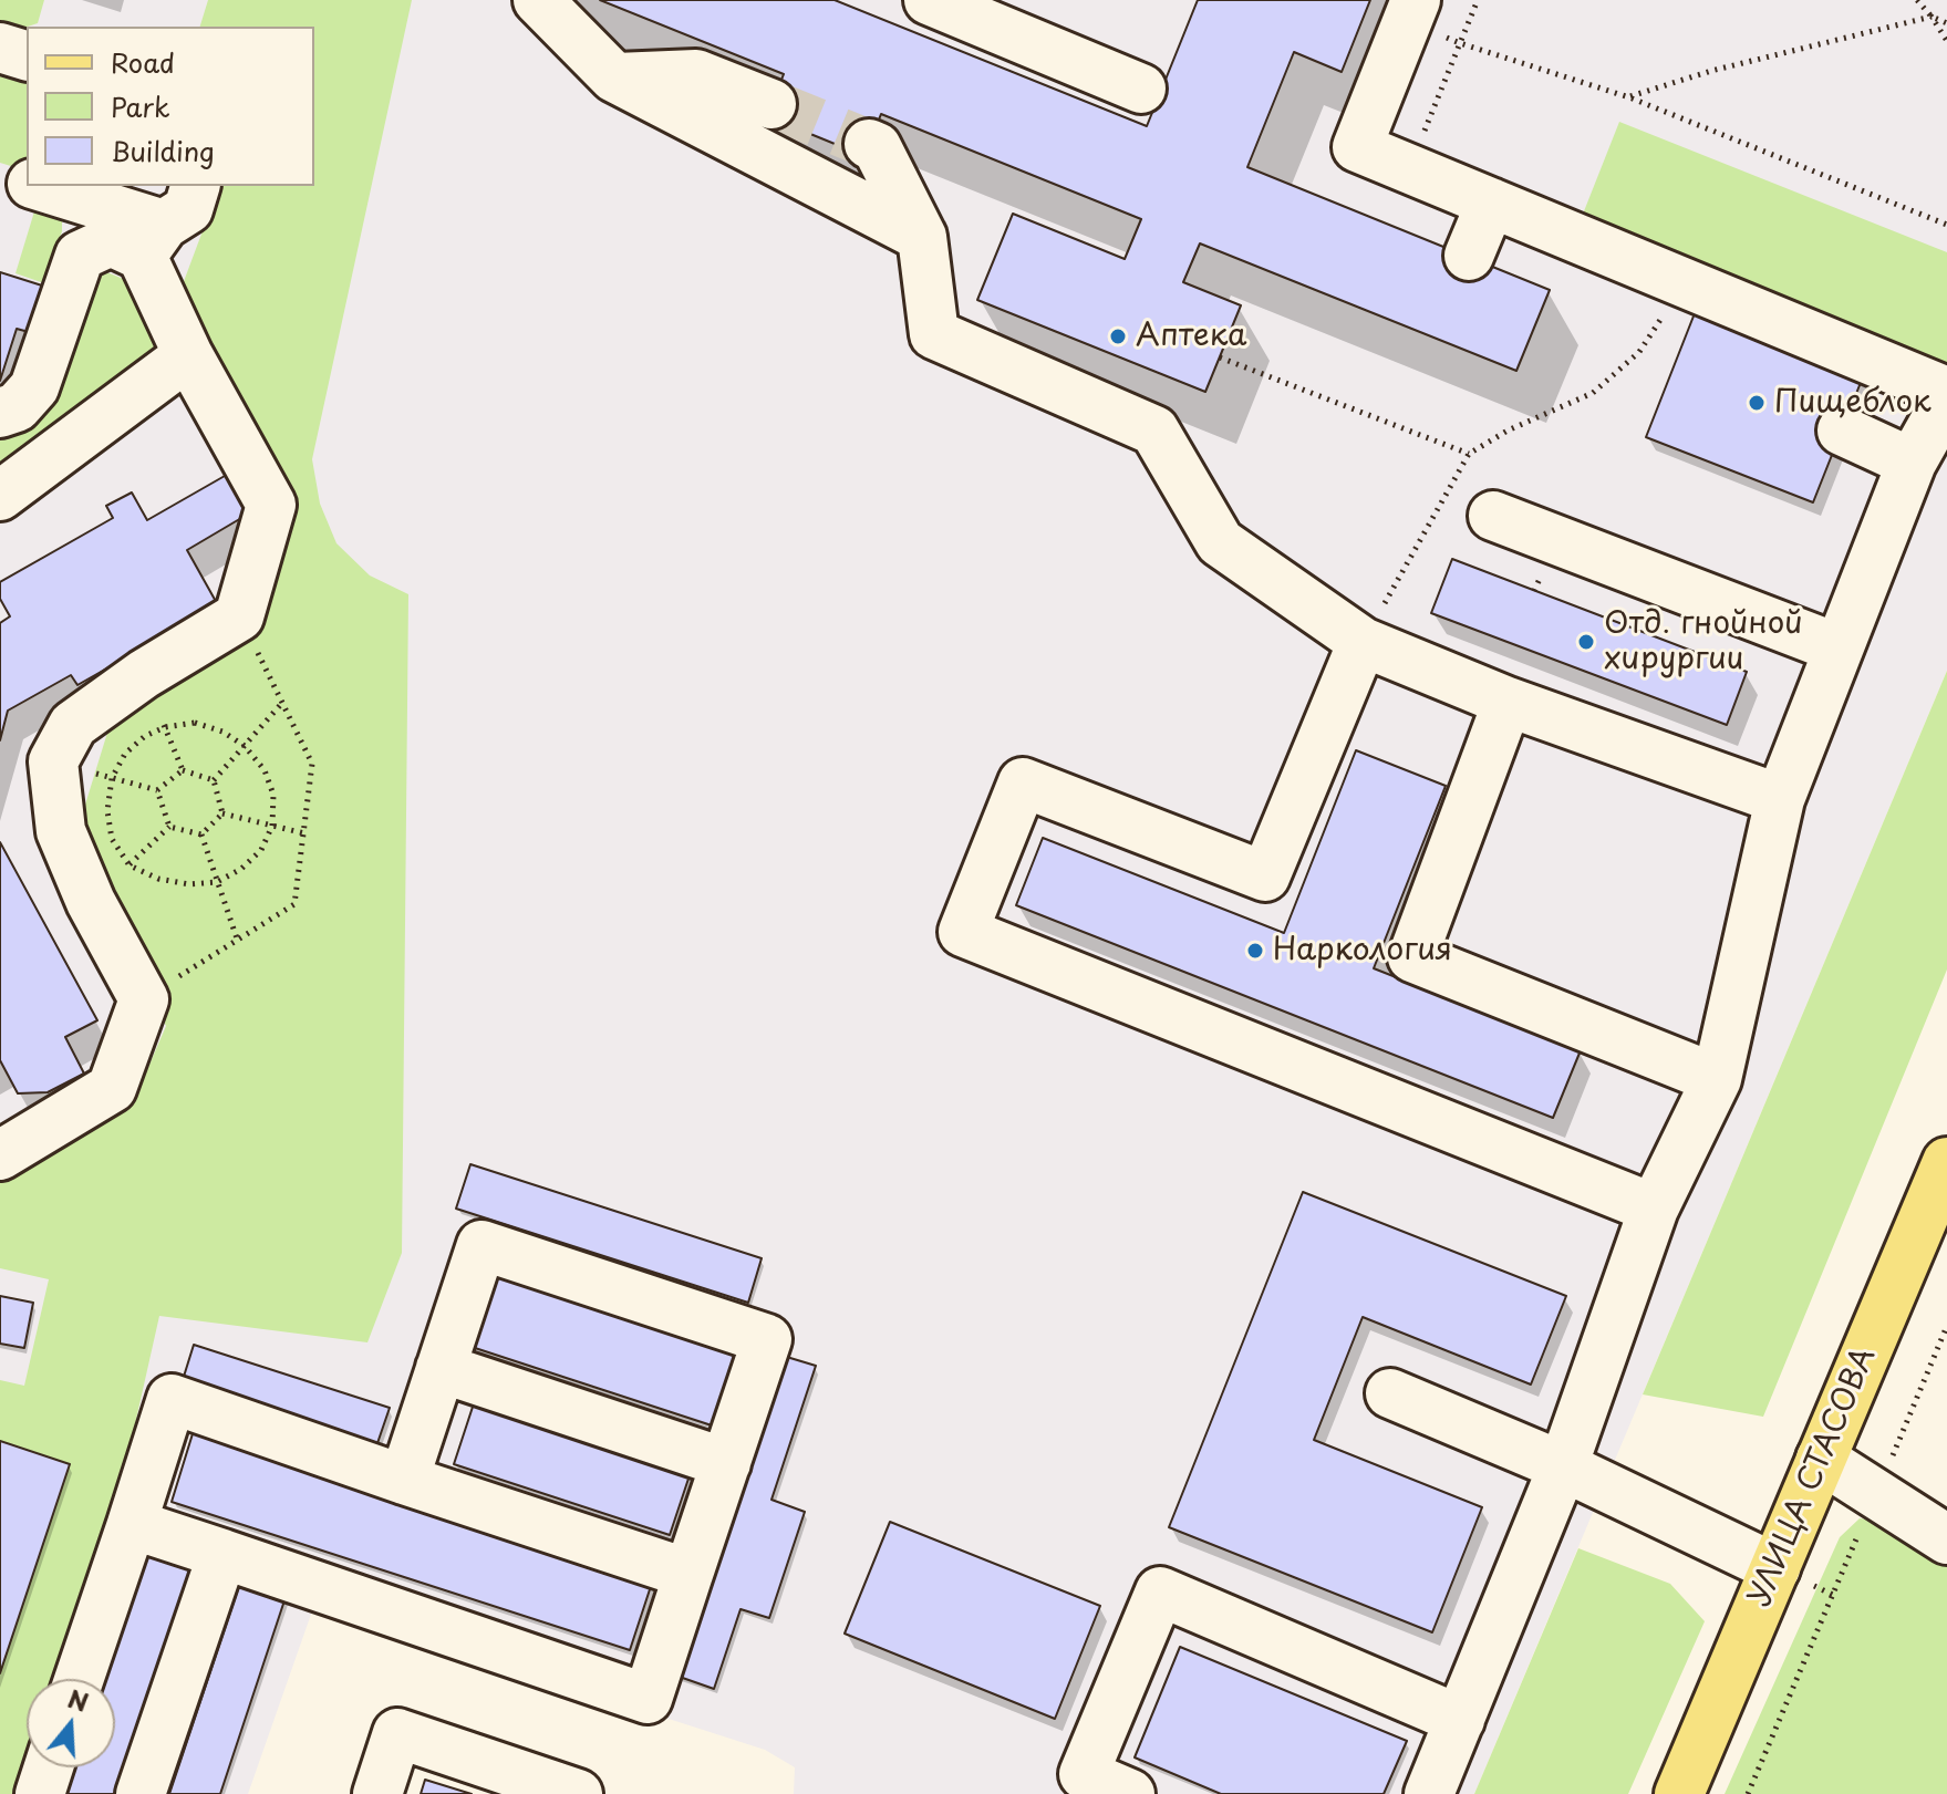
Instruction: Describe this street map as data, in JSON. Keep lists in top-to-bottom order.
{
  "streets": {
    "main road": ["УЛИЦА СТАСОВА"]
  },
  "places": [
    "Аптека",
    "Пищеблок",
    "Отд. гнойной хирургии",
    "Наркология"
  ],
  "legend": ["Road", "Park", "Building"],
  "north": "top"
}
